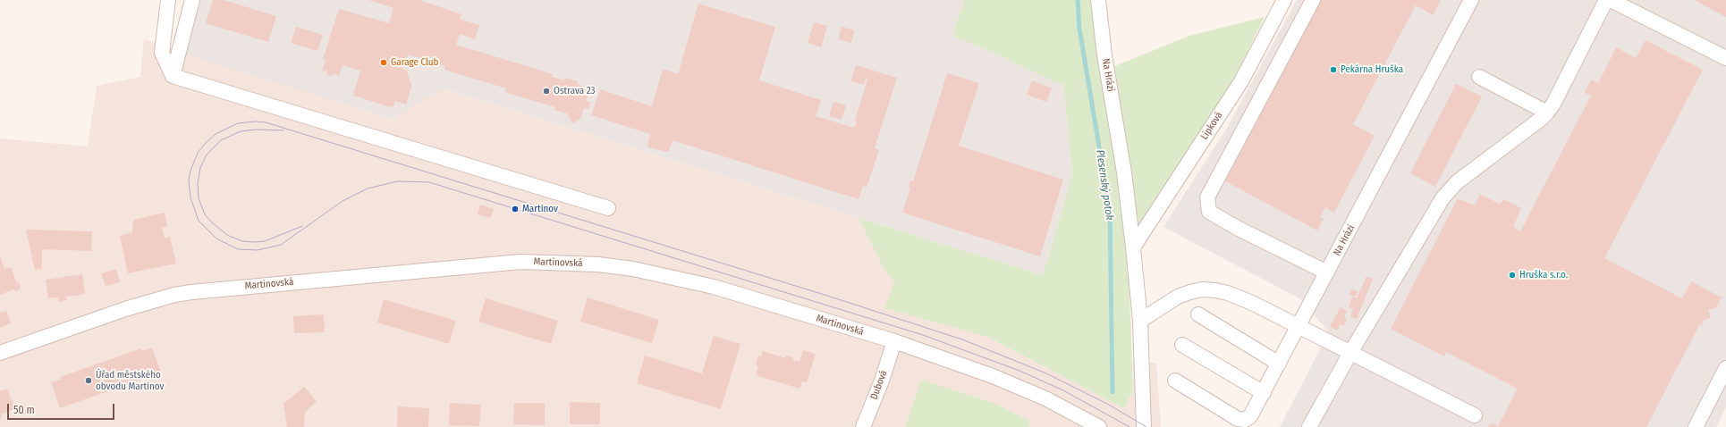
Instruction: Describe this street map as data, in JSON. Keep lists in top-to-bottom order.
{
  "streets": {
    "street": [
      "Na Hrázi",
      "Lipková",
      "Martinovská",
      "Dubová"
    ]
  },
  "crossings": [
    ["Na Hrázi", "Lipková"],
    ["Martinovská", "Dubová"]
  ],
  "water": ["Plesenský potok"],
  "places": [
    "Garage Club",
    "Pekárna Hruška",
    "Ostrava 23",
    "Martinov",
    "Hruška s.r.o.",
    "Úřad městského obvodu Martinov"
  ],
  "scale_bar": "50 m"
}
